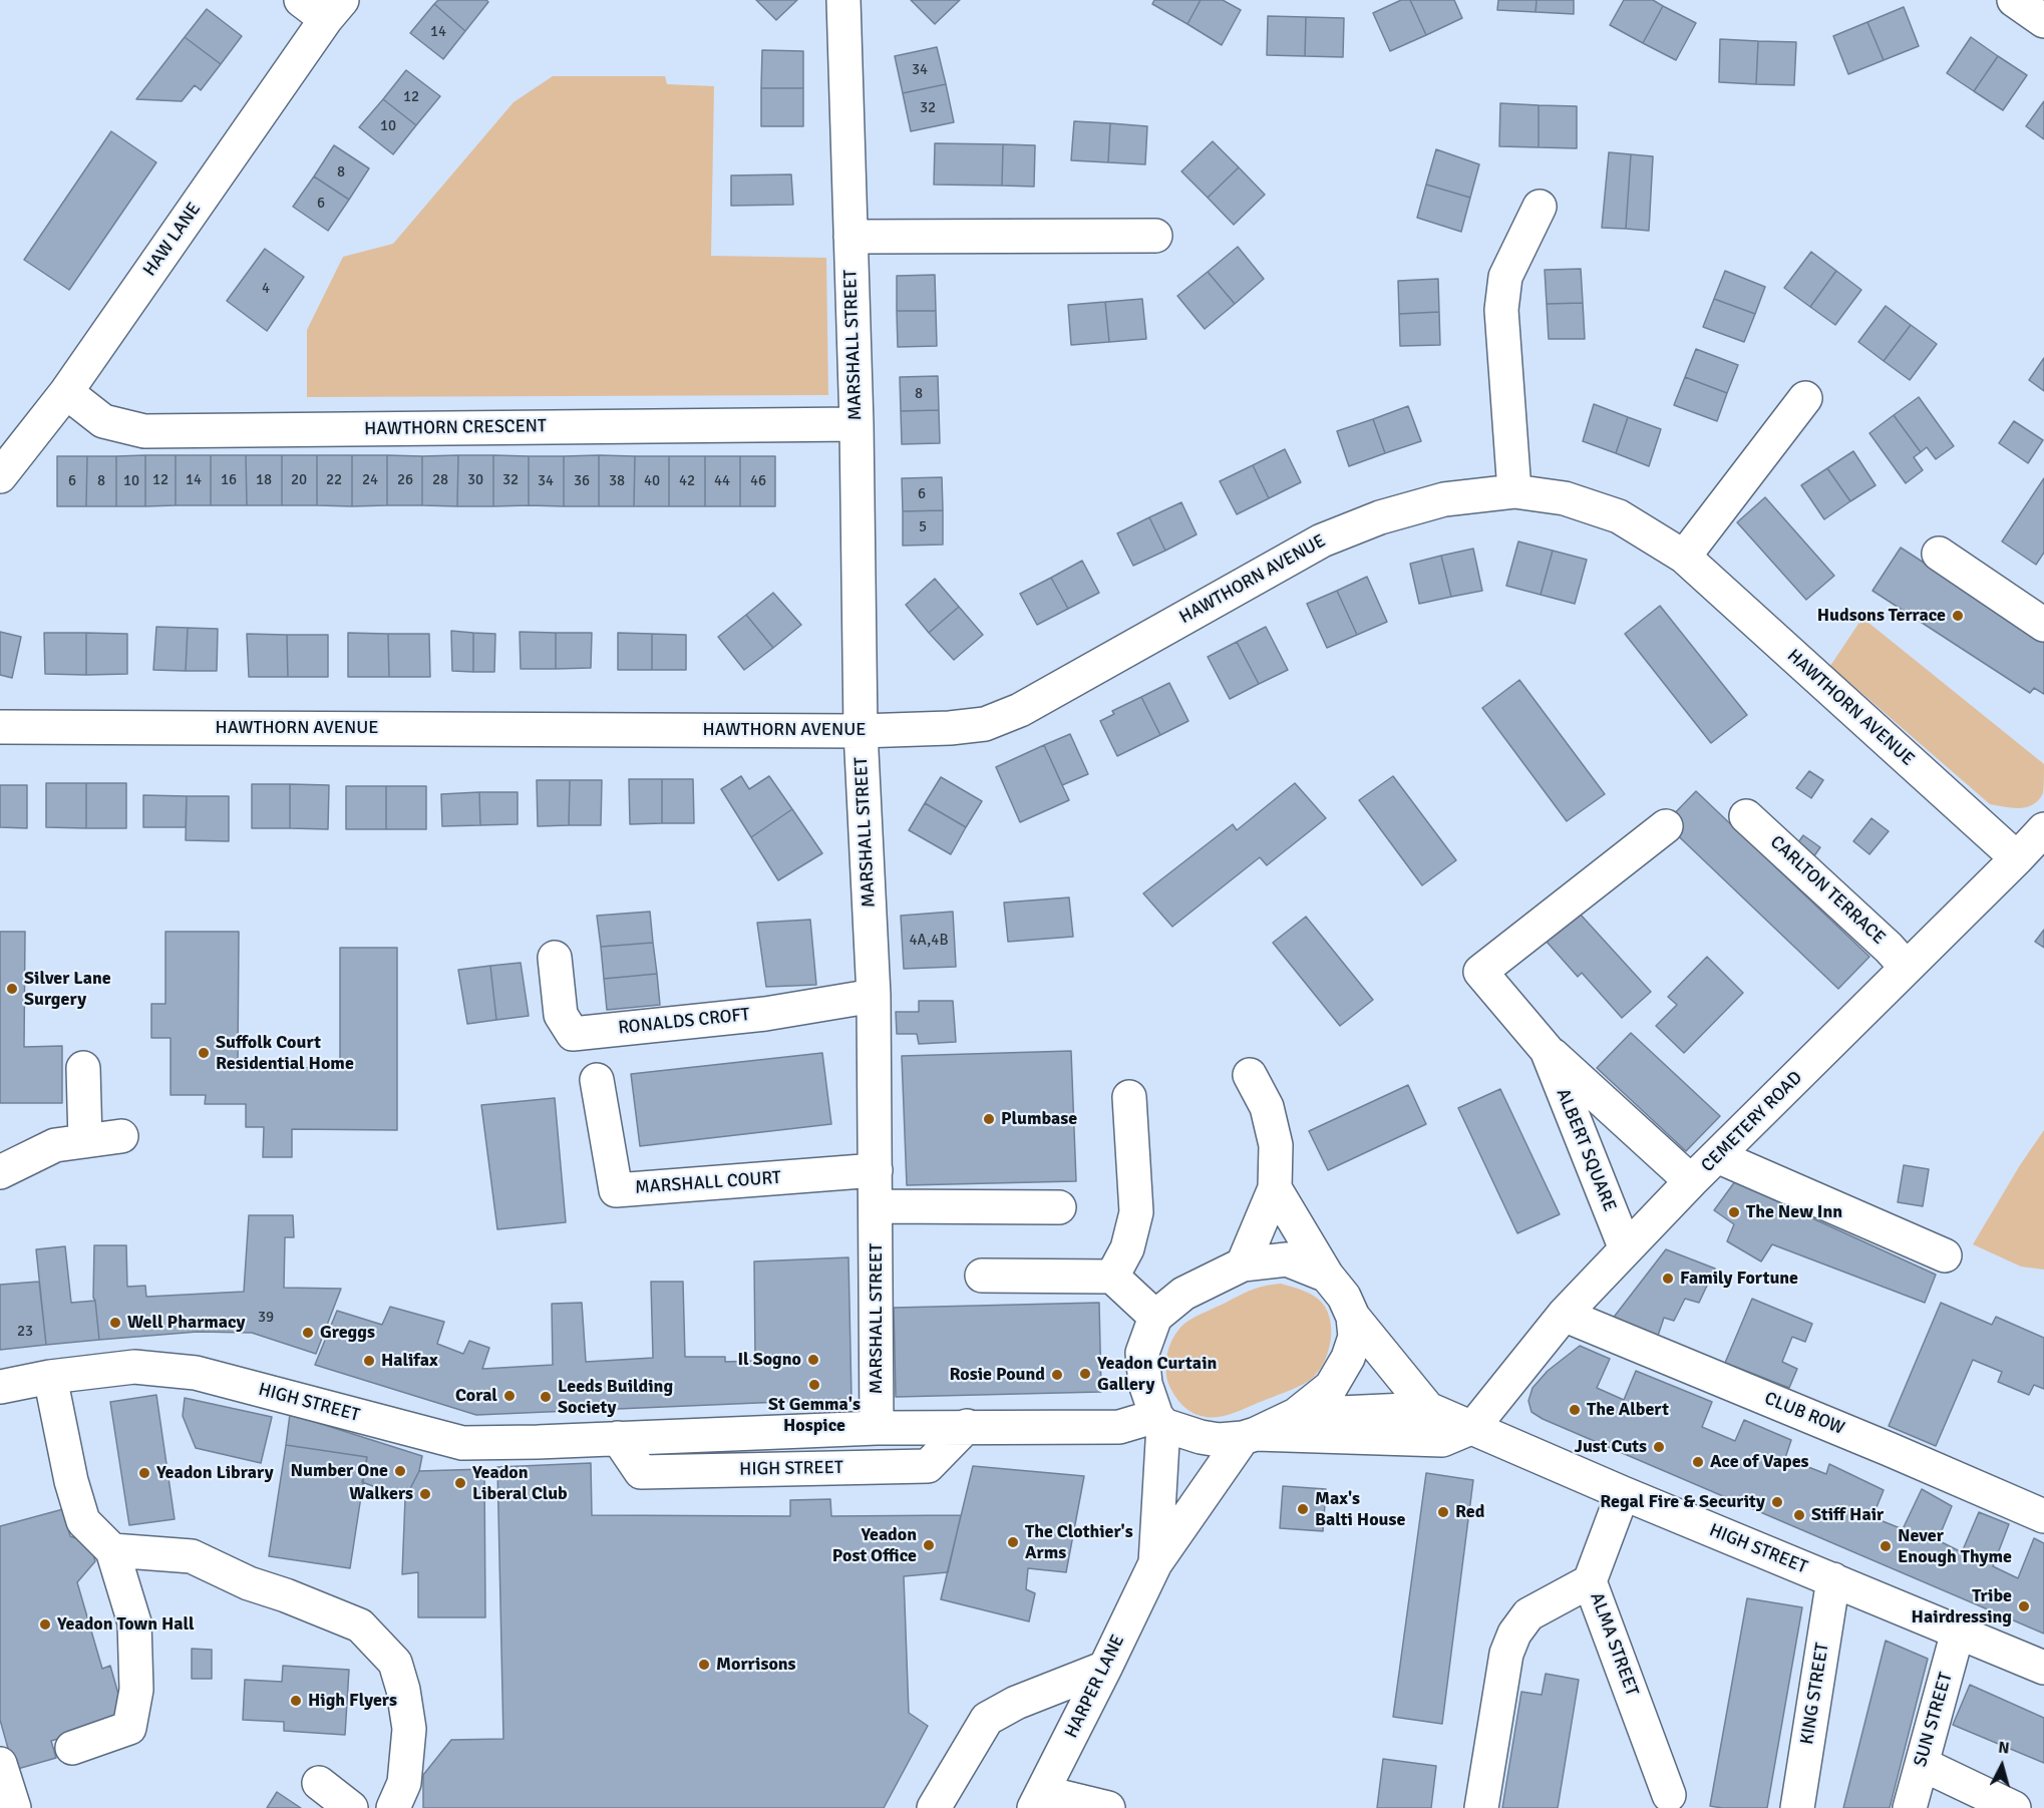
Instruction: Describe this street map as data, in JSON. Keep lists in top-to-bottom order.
{
  "streets": {
    "street": [
      "HAW LANE",
      "MARSHALL STREET",
      "HAWTHORN CRESCENT",
      "HAWTHORN AVENUE",
      "CARLTON TERRACE",
      "RONALDS CROFT",
      "CEMETERY ROAD",
      "ALBERT SQUARE",
      "MARSHALL COURT",
      "HIGH STREET",
      "CLUB ROW",
      "ALMA STREET",
      "HARPER LANE",
      "KING STREET",
      "SUN STREET"
    ]
  },
  "crossings": [
    ["HAW LANE", "HAWTHORN CRESCENT"],
    ["MARSHALL STREET", "HAWTHORN CRESCENT"],
    ["MARSHALL STREET", "HAWTHORN AVENUE"],
    ["MARSHALL STREET", "RONALDS CROFT"],
    ["MARSHALL STREET", "MARSHALL COURT"],
    ["MARSHALL STREET", "HIGH STREET"],
    ["HAWTHORN AVENUE", "CEMETERY ROAD"],
    ["CARLTON TERRACE", "CEMETERY ROAD"],
    ["CEMETERY ROAD", "ALBERT SQUARE"],
    ["CEMETERY ROAD", "HIGH STREET"],
    ["CEMETERY ROAD", "CLUB ROW"],
    ["HIGH STREET", "ALMA STREET"],
    ["HIGH STREET", "HARPER LANE"],
    ["HIGH STREET", "KING STREET"],
    ["HIGH STREET", "SUN STREET"]
  ],
  "places": [
    "Hudsons Terrace",
    "Silver Lane Surgery",
    "Suffolk Court Residential Home",
    "Plumbase",
    "The New Inn",
    "Family Fortune",
    "Well Pharmacy",
    "Greggs",
    "Il Sogno",
    "Halifax",
    "Yeadon Curtain Gallery",
    "Rosie Pound",
    "St Gemma's Hospice",
    "Coral",
    "Leeds Building Society",
    "The Albert",
    "Just Cuts",
    "Ace of Vapes",
    "Number One",
    "Yeadon Library",
    "Yeadon Liberal Club",
    "Walkers",
    "Regal Fire & Security",
    "Max's Balti House",
    "Red",
    "Stiff Hair",
    "The Clothier's Arms",
    "Yeadon Post Office",
    "Never Enough Thyme",
    "Tribe Hairdressing",
    "Yeadon Town Hall",
    "Morrisons",
    "High Flyers"
  ],
  "house_numbers": [
    "14",
    "34",
    "12",
    "32",
    "10",
    "8",
    "6",
    "4",
    "8",
    "12",
    "14",
    "16",
    "18",
    "20",
    "22",
    "24",
    "26",
    "28",
    "30",
    "32",
    "6",
    "8",
    "10",
    "34",
    "36",
    "38",
    "40",
    "42",
    "44",
    "46",
    "6",
    "5",
    "4A,4B",
    "39",
    "23"
  ],
  "north": "top"
}
